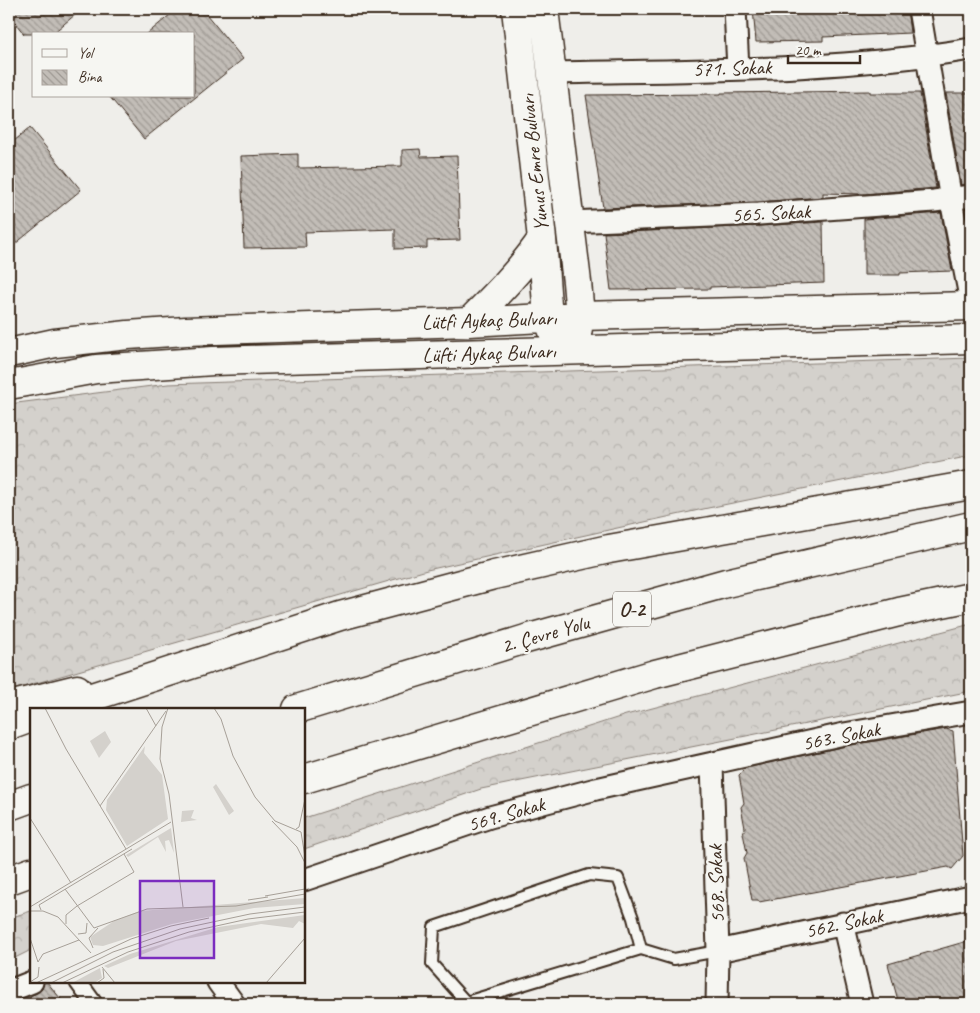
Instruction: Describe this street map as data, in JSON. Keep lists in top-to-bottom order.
{
  "streets": {
    "main road": [
      "Yunus Emre Bulvarı",
      "Lütfi Aykaç Bulvarı",
      "Lüfti Aykaç Bulvarı",
      "O-2",
      "2. Çevre Yolu"
    ],
    "street": [
      "571. Sokak",
      "565. Sokak",
      "563. Sokak",
      "569. Sokak",
      "568. Sokak",
      "562. Sokak"
    ]
  },
  "crossings": [
    ["571. Sokak", "Yunus Emre Bulvarı"],
    ["Yunus Emre Bulvarı", "565. Sokak"],
    ["Yunus Emre Bulvarı", "Lütfi Aykaç Bulvarı"],
    ["Yunus Emre Bulvarı", "Lüfti Aykaç Bulvarı"],
    ["563. Sokak", "569. Sokak"],
    ["563. Sokak", "568. Sokak"],
    ["569. Sokak", "568. Sokak"],
    ["568. Sokak", "562. Sokak"]
  ],
  "legend": ["Yol", "Bina"],
  "scale_bar": "20 m"
}
